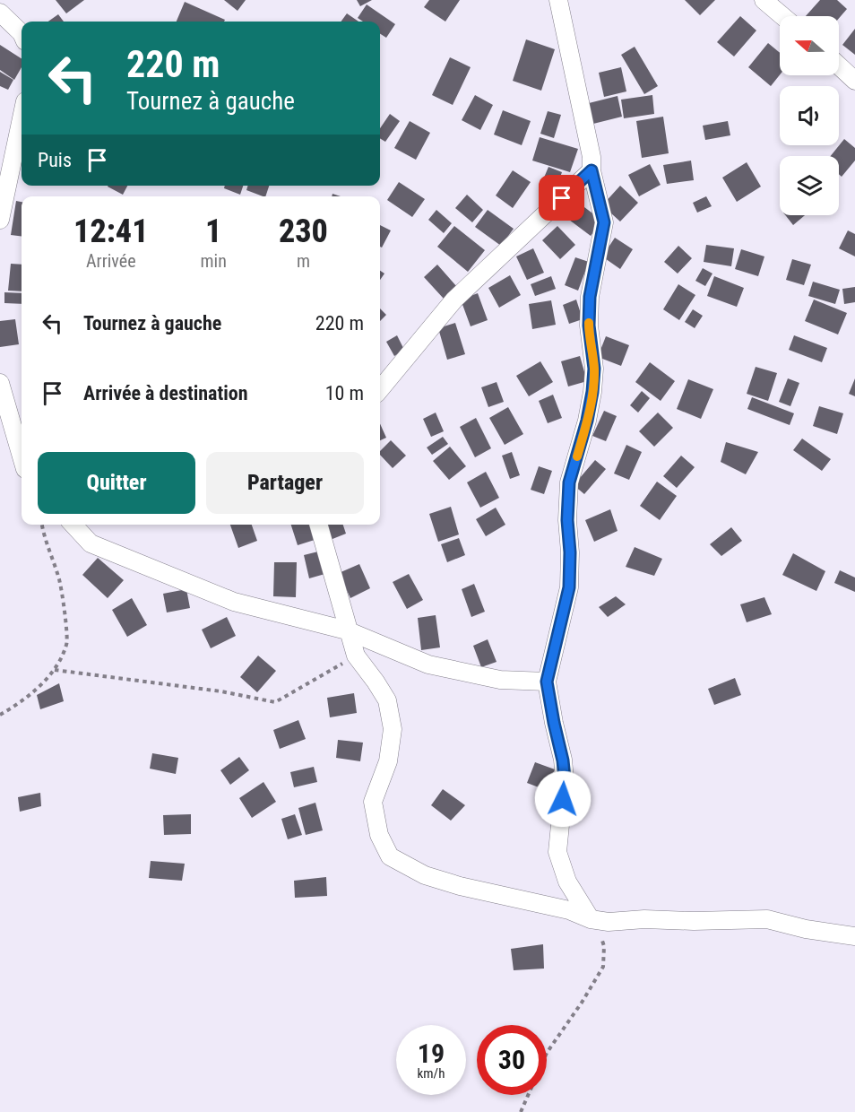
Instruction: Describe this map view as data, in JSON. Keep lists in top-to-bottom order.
{
  "north": "left",
  "page": {
    "turn": ["220 m", "Tournez à gauche"],
    "then": "Puis",
    "eta": [
      "12:41",
      "Arrivée",
      "1",
      "min",
      "230",
      "m"
    ],
    "list": [
      {
        "name": "Tournez à gauche",
        "value": "220 m"
      },
      {
        "name": "Arrivée à destination",
        "value": "10 m"
      }
    ],
    "buttons": ["Quitter", "Partager"],
    "speed": "19 km/h",
    "limit": "30"
  }
}
